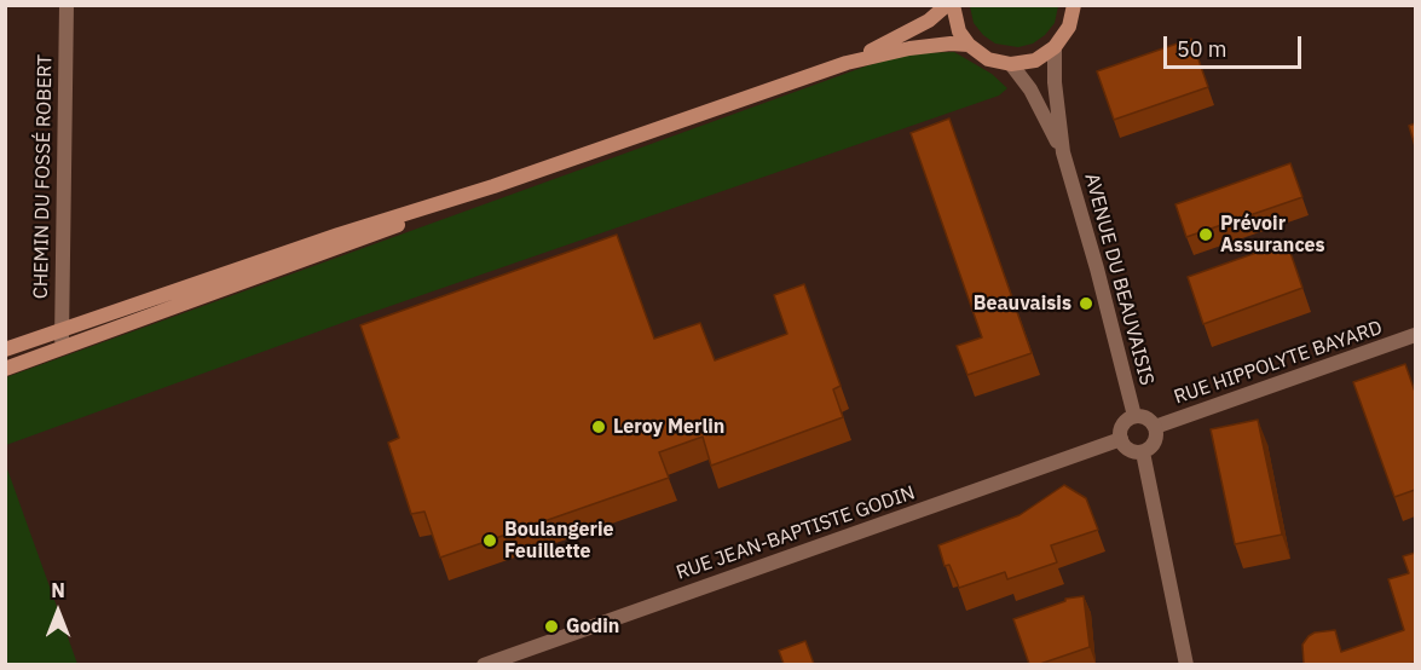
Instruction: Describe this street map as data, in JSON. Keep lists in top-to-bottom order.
{
  "streets": {
    "street": [
      "CHEMIN DU FOSSÉ ROBERT",
      "AVENUE DU BEAUVAISIS",
      "RUE HIPPOLYTE BAYARD",
      "RUE JEAN-BAPTISTE GODIN"
    ]
  },
  "crossings": [
    ["AVENUE DU BEAUVAISIS", "RUE HIPPOLYTE BAYARD"],
    ["AVENUE DU BEAUVAISIS", "RUE JEAN-BAPTISTE GODIN"],
    ["RUE HIPPOLYTE BAYARD", "RUE JEAN-BAPTISTE GODIN"]
  ],
  "places": [
    "Prévoir Assurances",
    "Beauvaisis",
    "Leroy Merlin",
    "Boulangerie Feuillette",
    "Godin"
  ],
  "scale_bar": "50 m",
  "north": "top"
}
